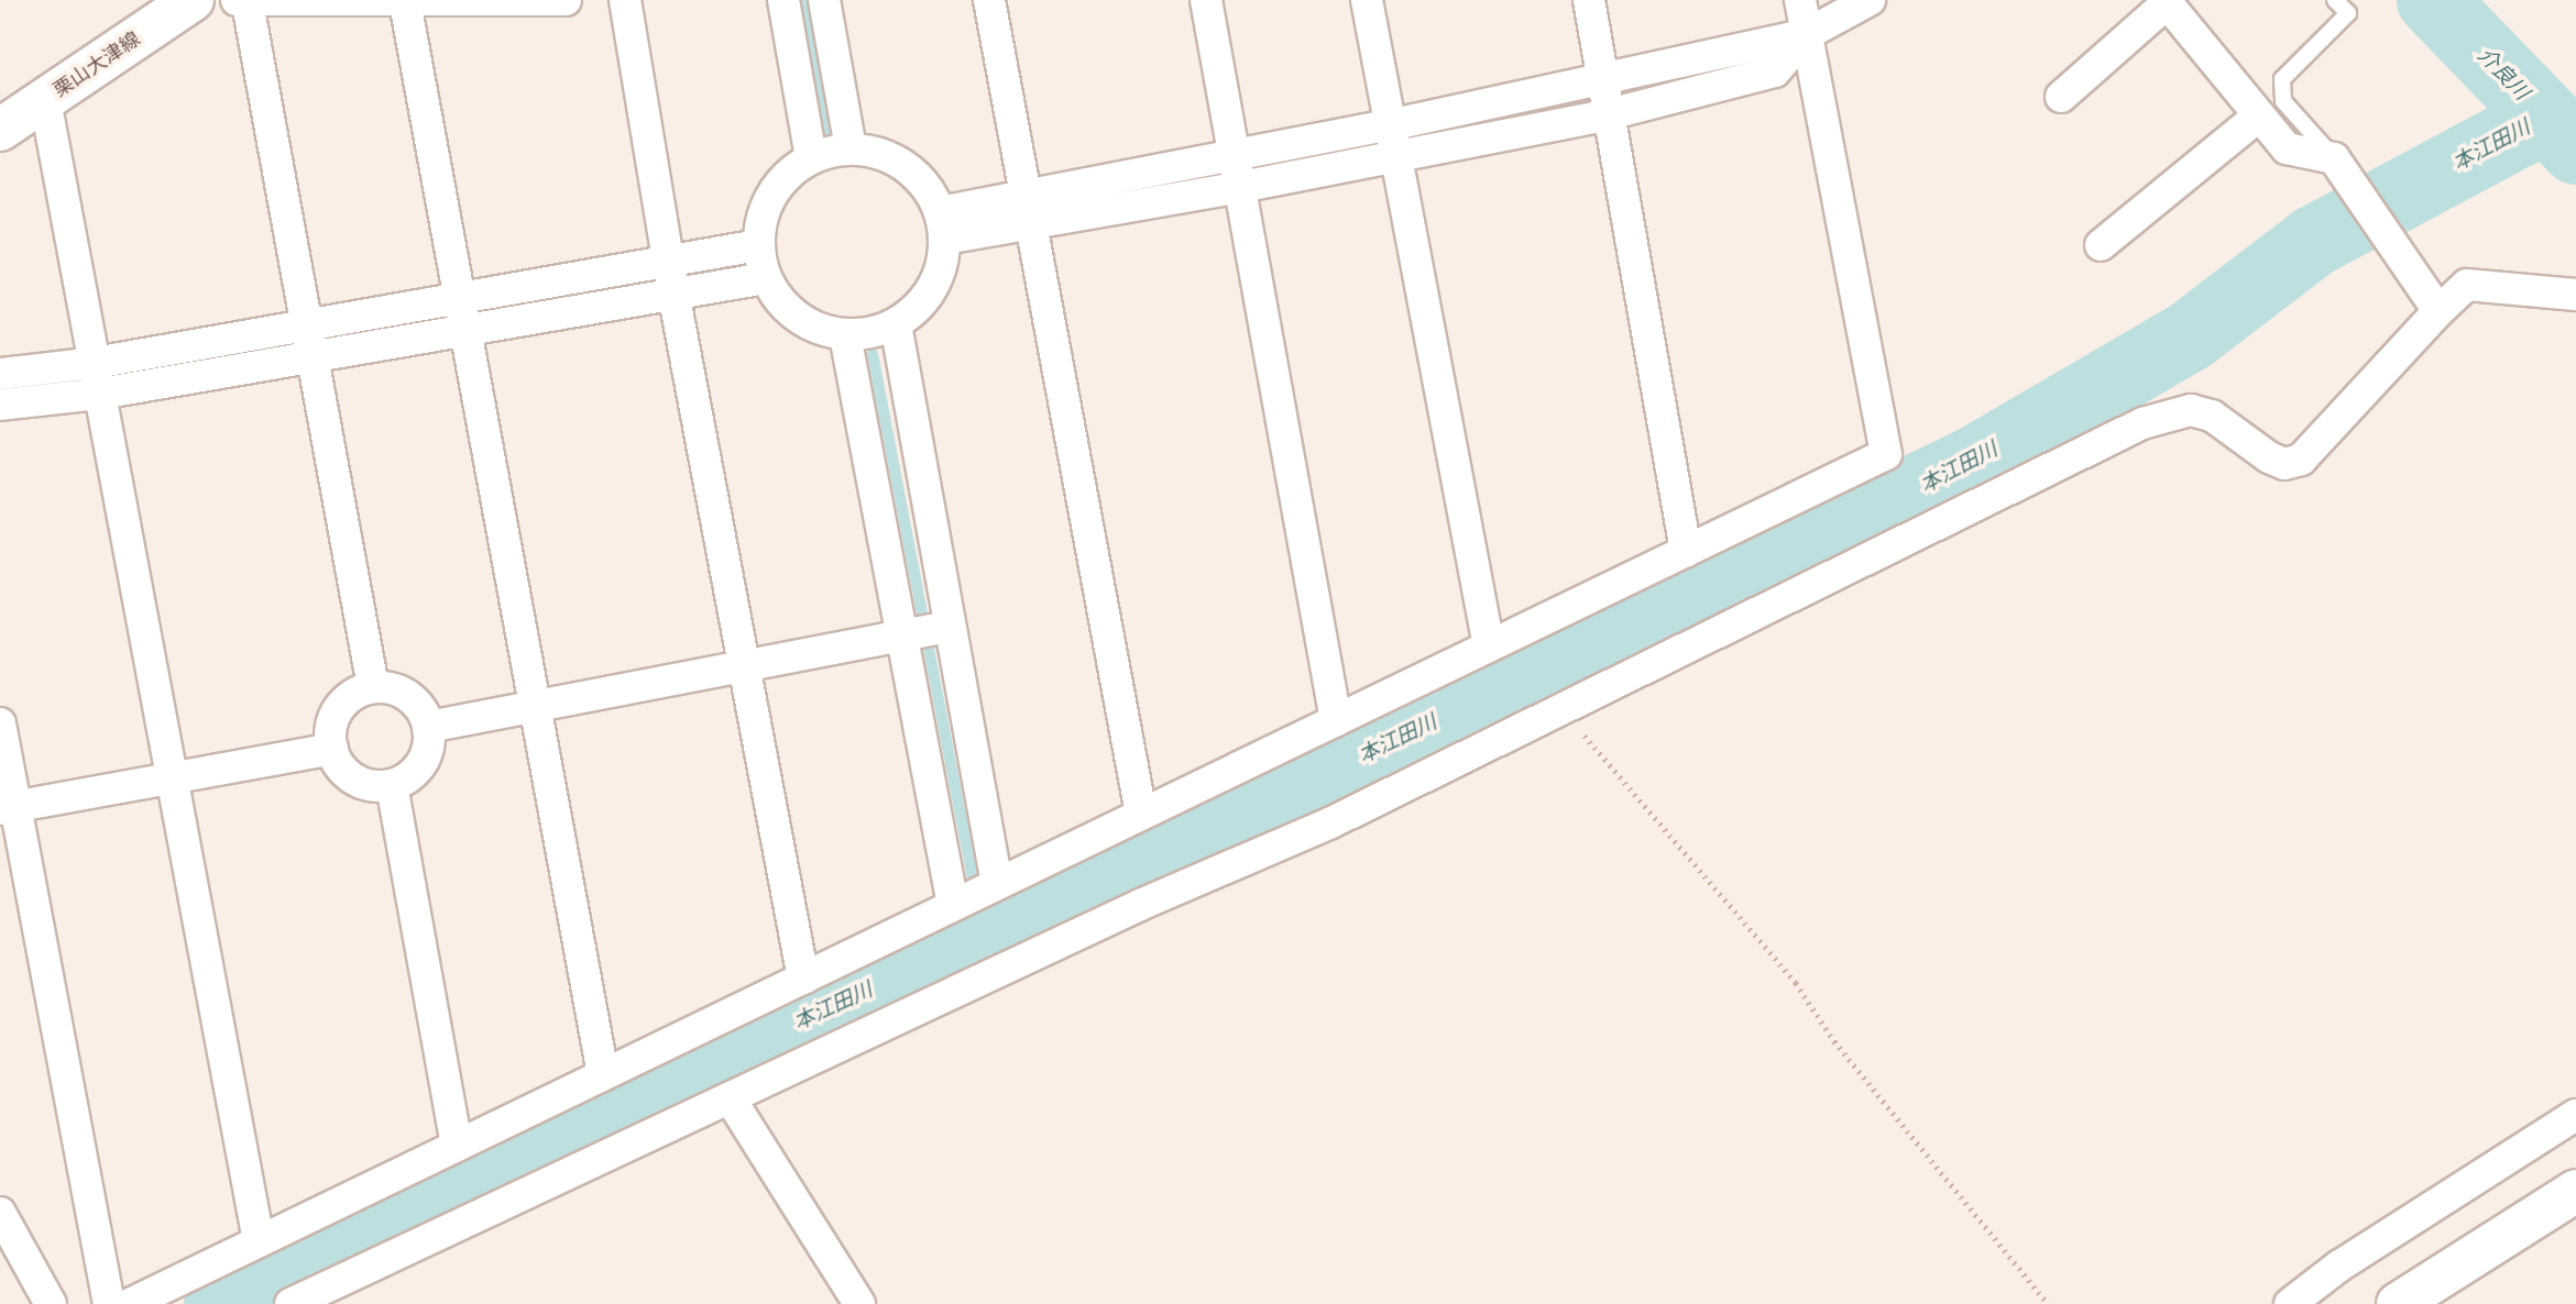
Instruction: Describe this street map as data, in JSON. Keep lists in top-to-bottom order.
{
  "streets": {
    "main road": ["栗山大津線"]
  },
  "water": ["介良川", "本江田川"]
}
